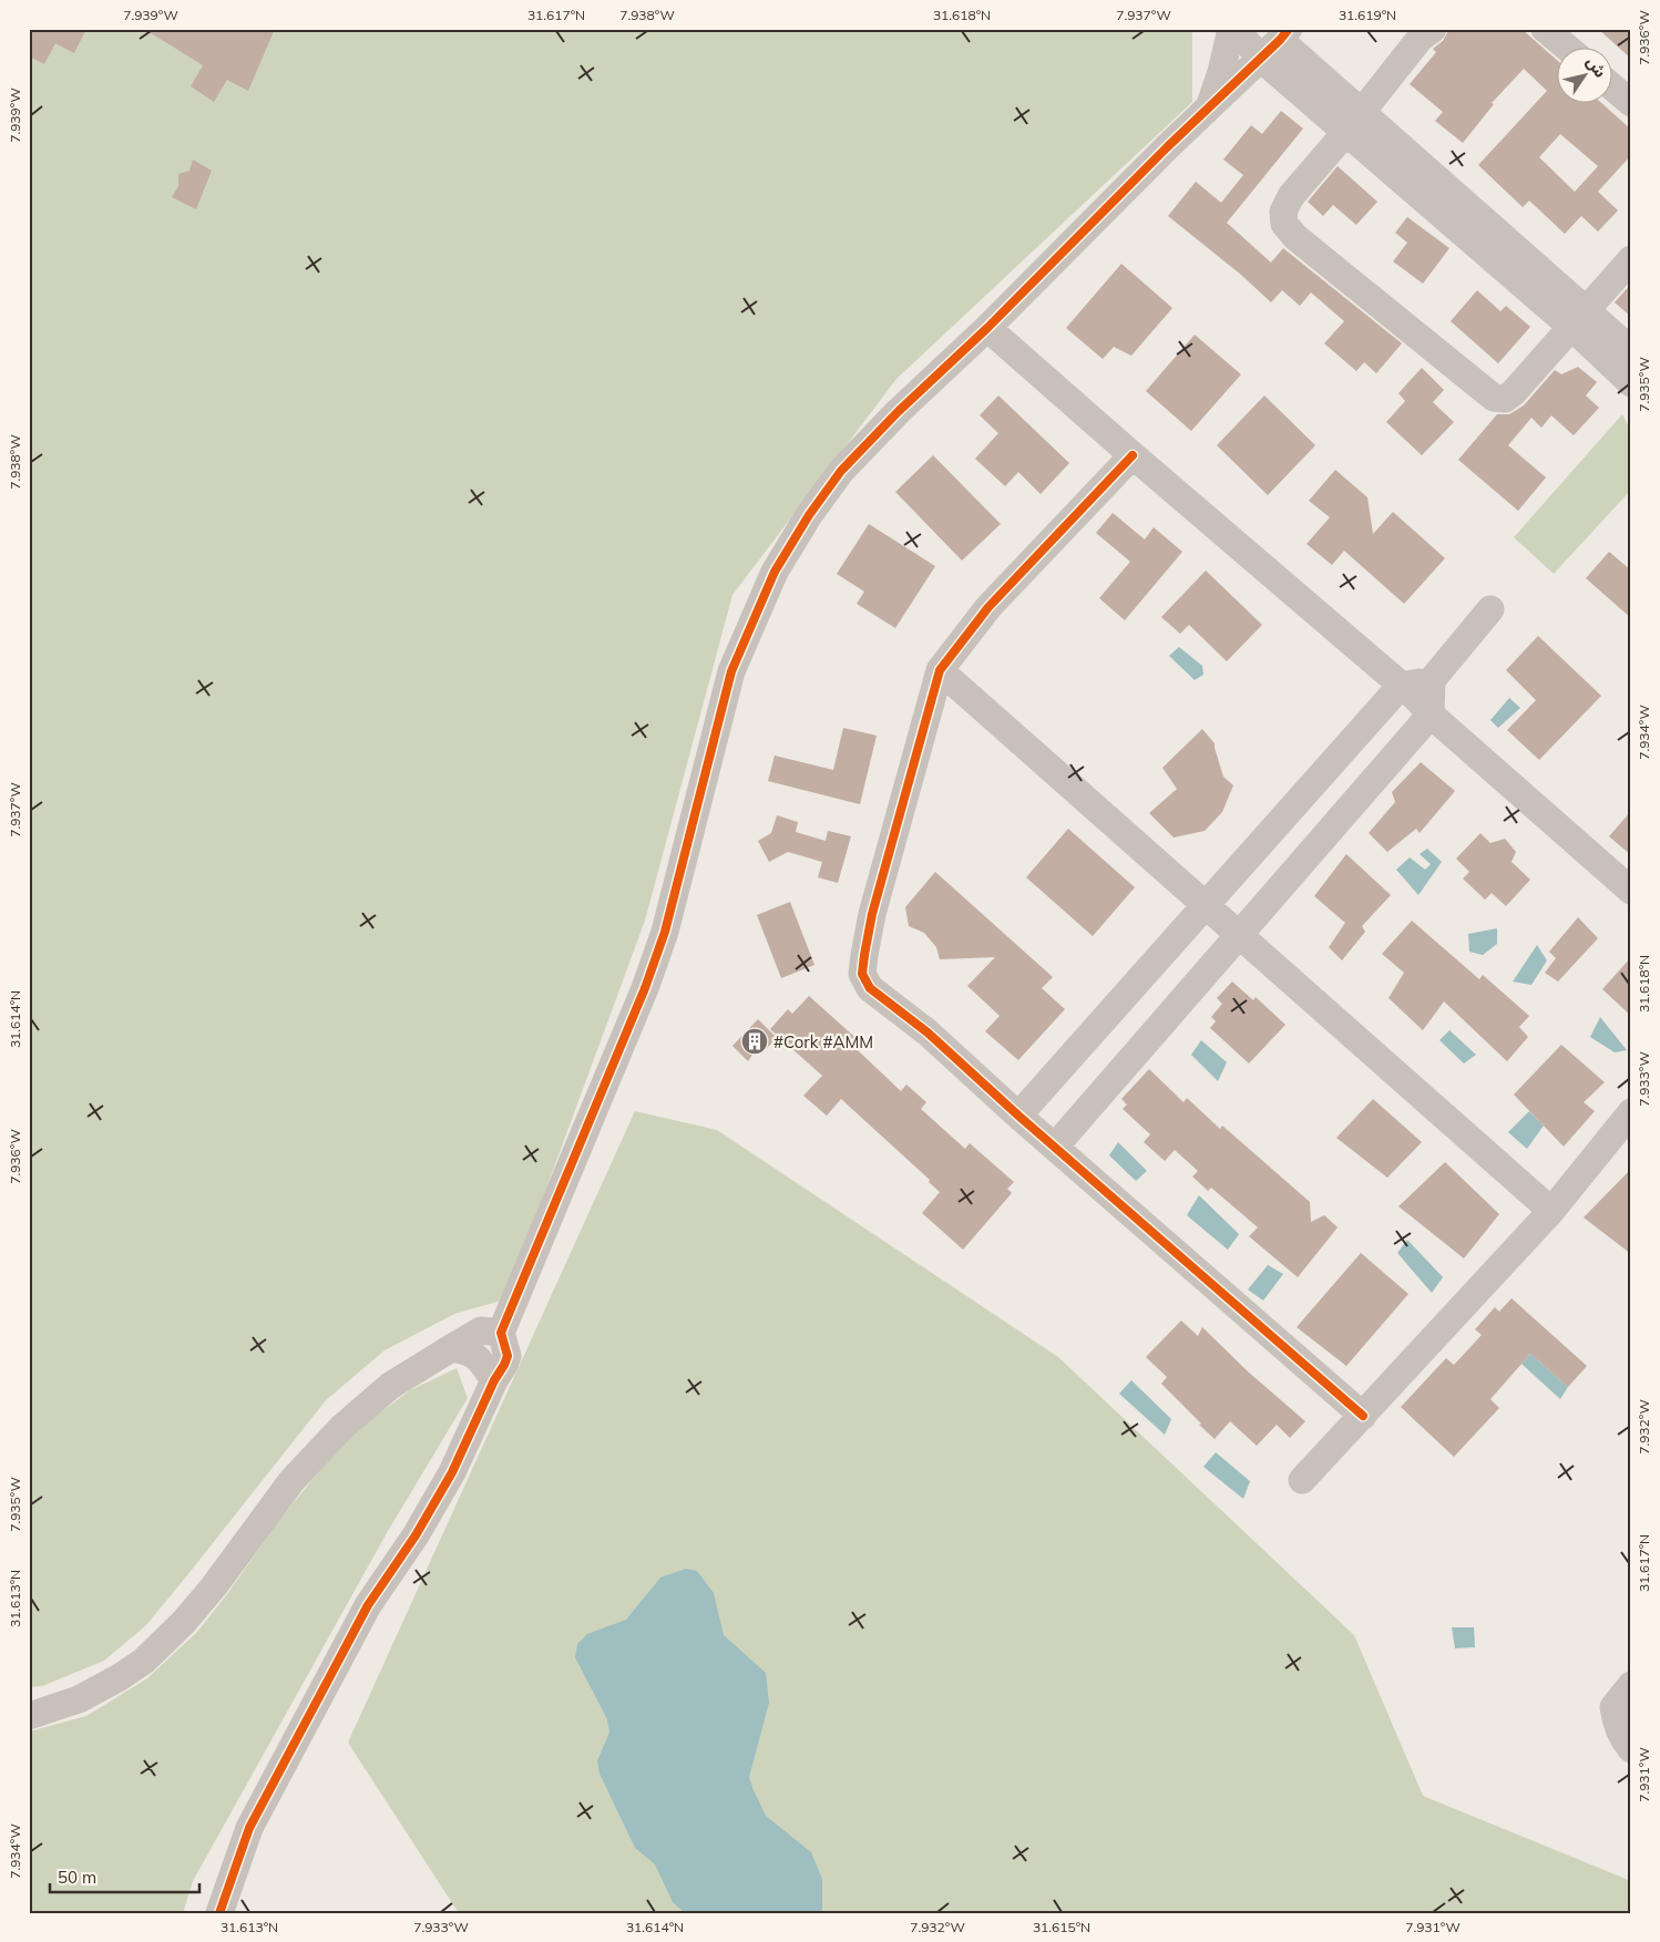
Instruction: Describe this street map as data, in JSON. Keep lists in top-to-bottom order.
{
  "places": {
    "building": ["#Cork #AMM"]
  },
  "scale_bar": "50 m",
  "north": "top right",
  "coordinates": [
    "7.939°W",
    "31.617°N",
    "7.938°W",
    "31.618°N",
    "7.937°W",
    "31.619°N",
    "7.936°W",
    "7.935°W",
    "7.934°W",
    "31.614°N",
    "7.933°W",
    "7.932°W",
    "31.613°N",
    "7.931°W",
    "31.615°N"
  ]
}
